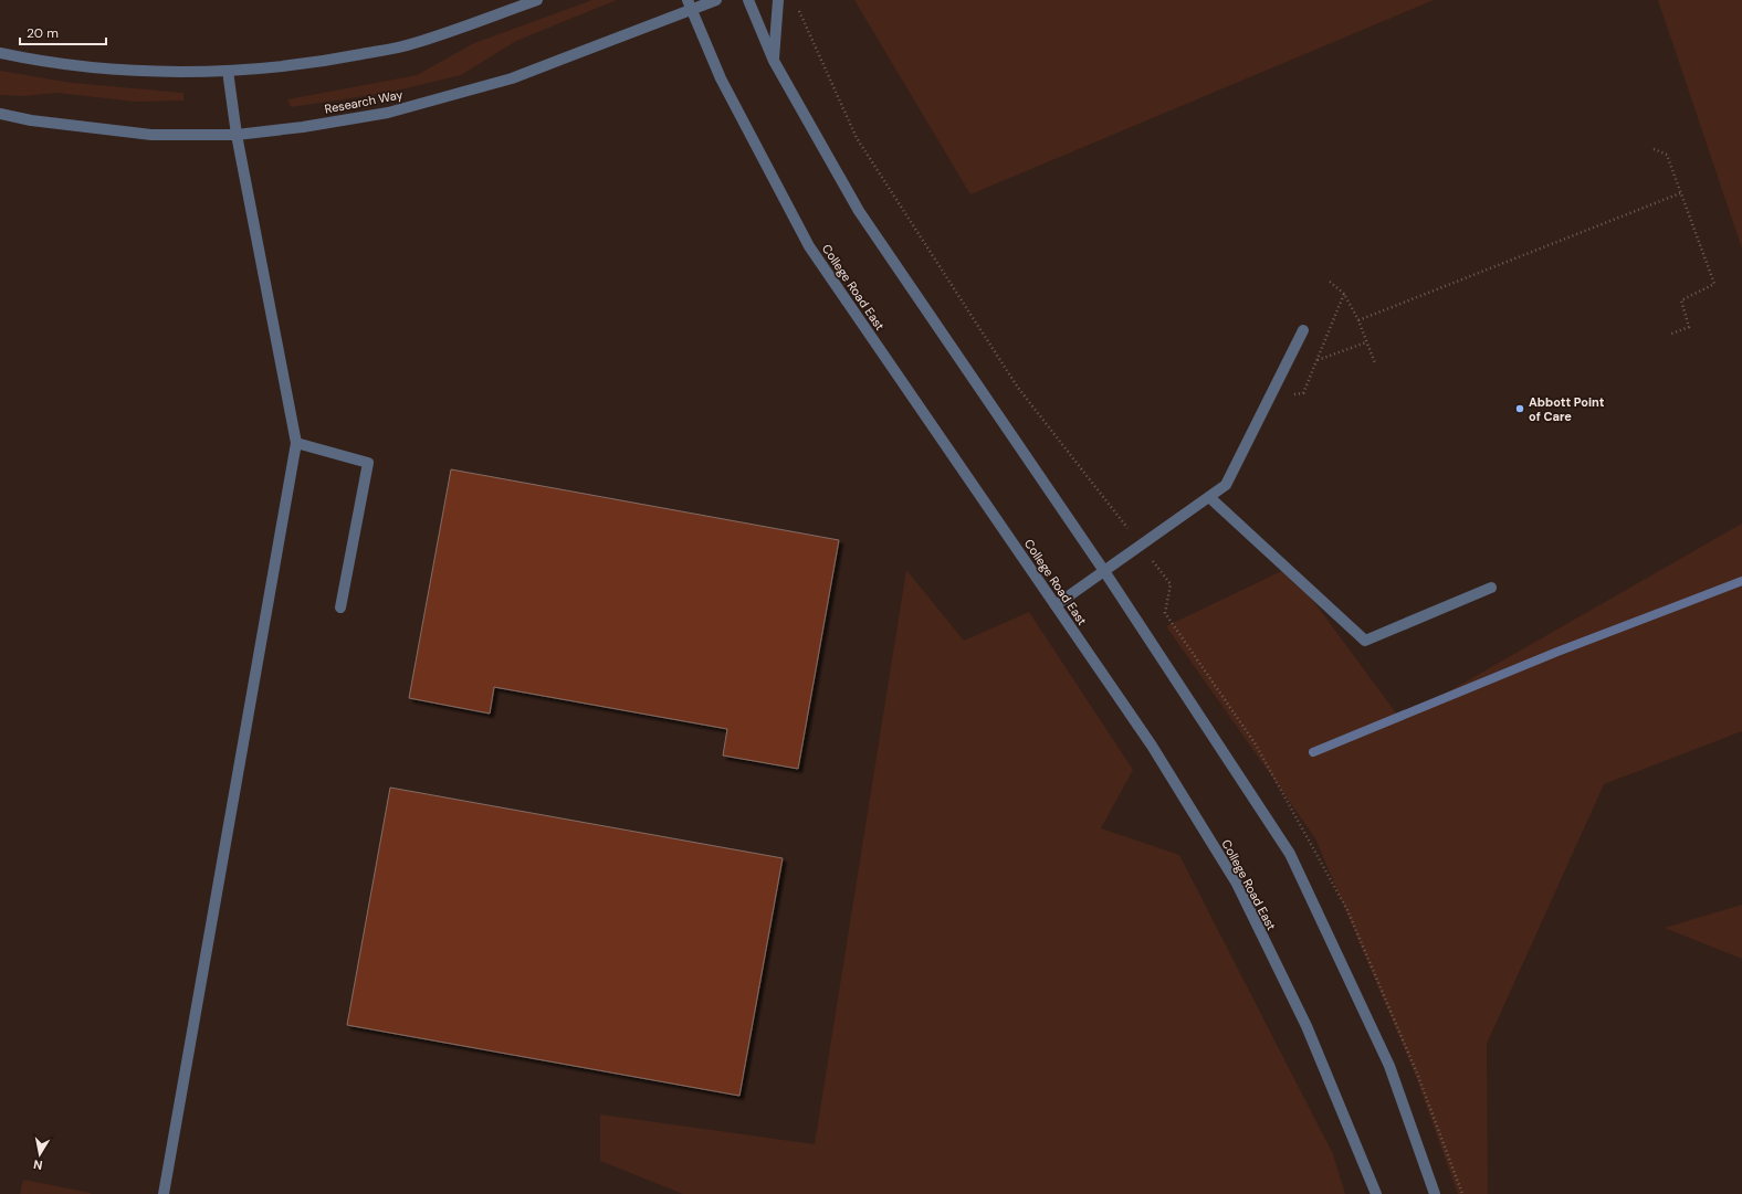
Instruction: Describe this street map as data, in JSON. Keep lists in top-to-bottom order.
{
  "streets": {
    "street": ["Research Way", "College Road East"]
  },
  "crossings": [
    ["Research Way", "College Road East"]
  ],
  "places": ["Abbott Point of Care"],
  "scale_bar": "20 m",
  "north": "bottom"
}
